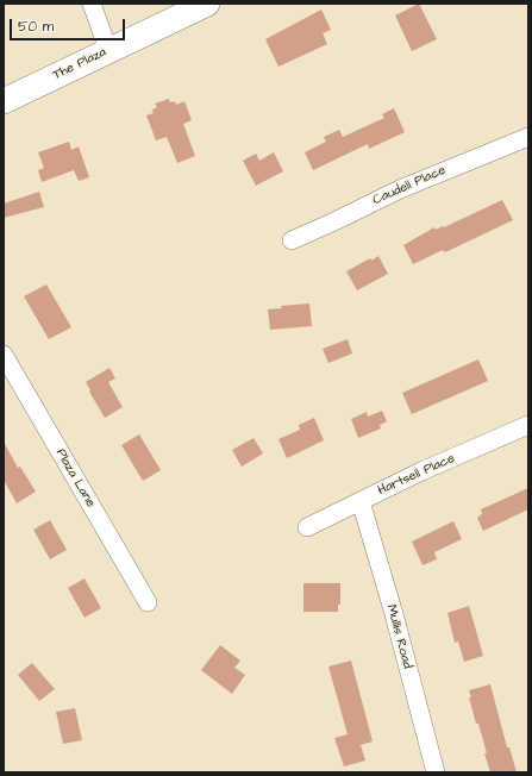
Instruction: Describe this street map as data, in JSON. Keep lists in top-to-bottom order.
{
  "streets": {
    "main road": ["The Plaza"],
    "street": [
      "Caudell Place",
      "Hartsell Place",
      "Plaza Lane",
      "Mullis Road"
    ]
  },
  "crossings": [
    ["Hartsell Place", "Mullis Road"]
  ],
  "scale_bar": "50 m"
}
